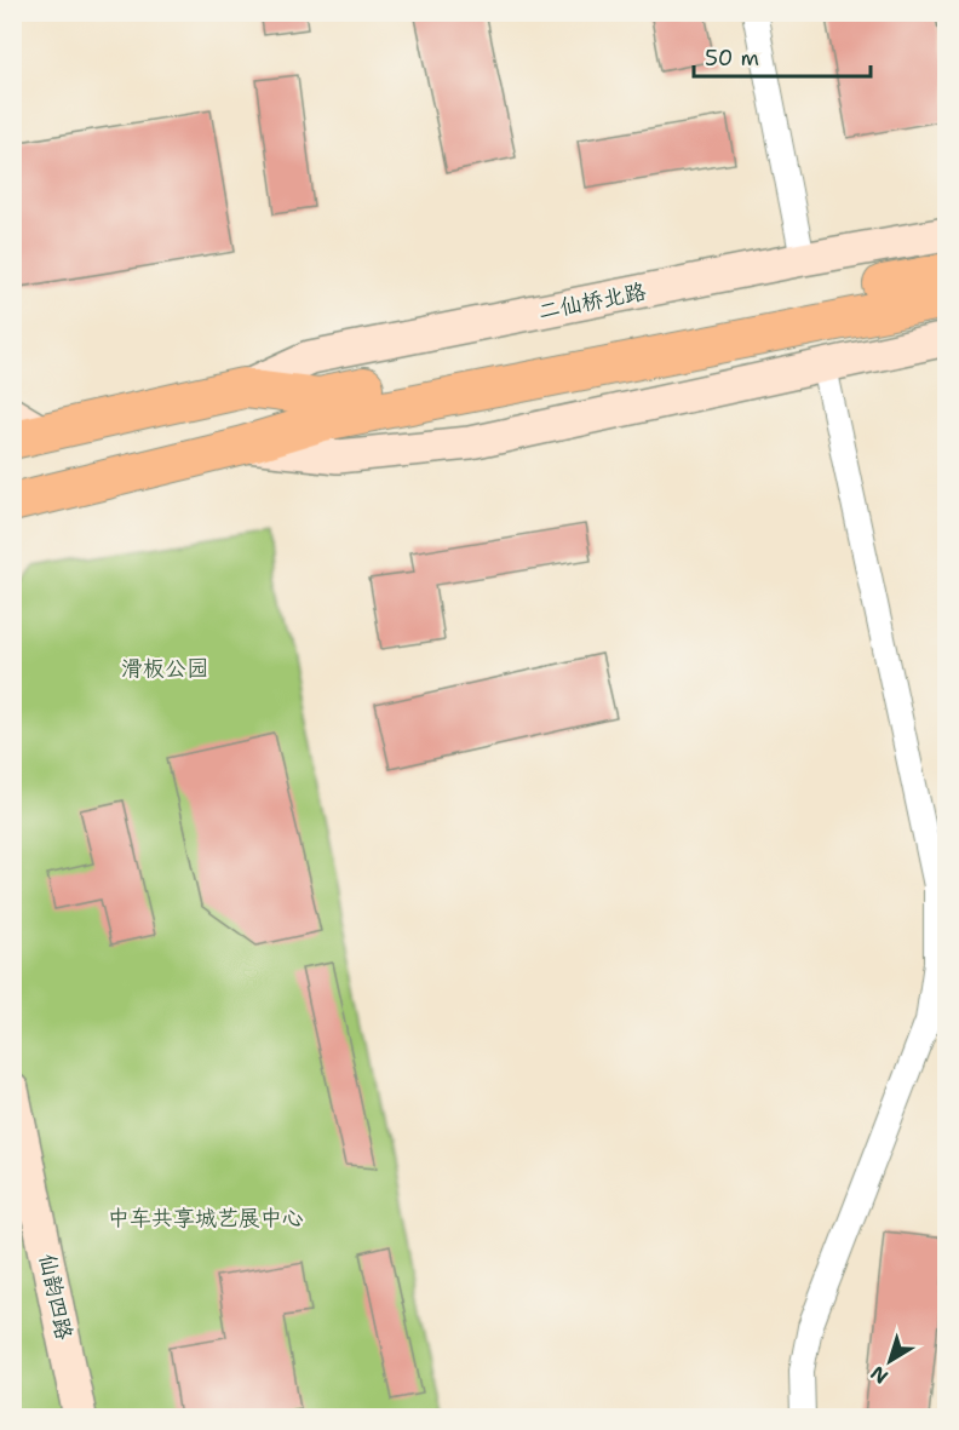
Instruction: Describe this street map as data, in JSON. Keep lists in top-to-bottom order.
{
  "streets": {
    "main road": ["二仙桥北路", "仙韵四路"]
  },
  "parks": ["滑板公园", "中车共享城艺展中心"],
  "scale_bar": "50 m",
  "north": "bottom left"
}
